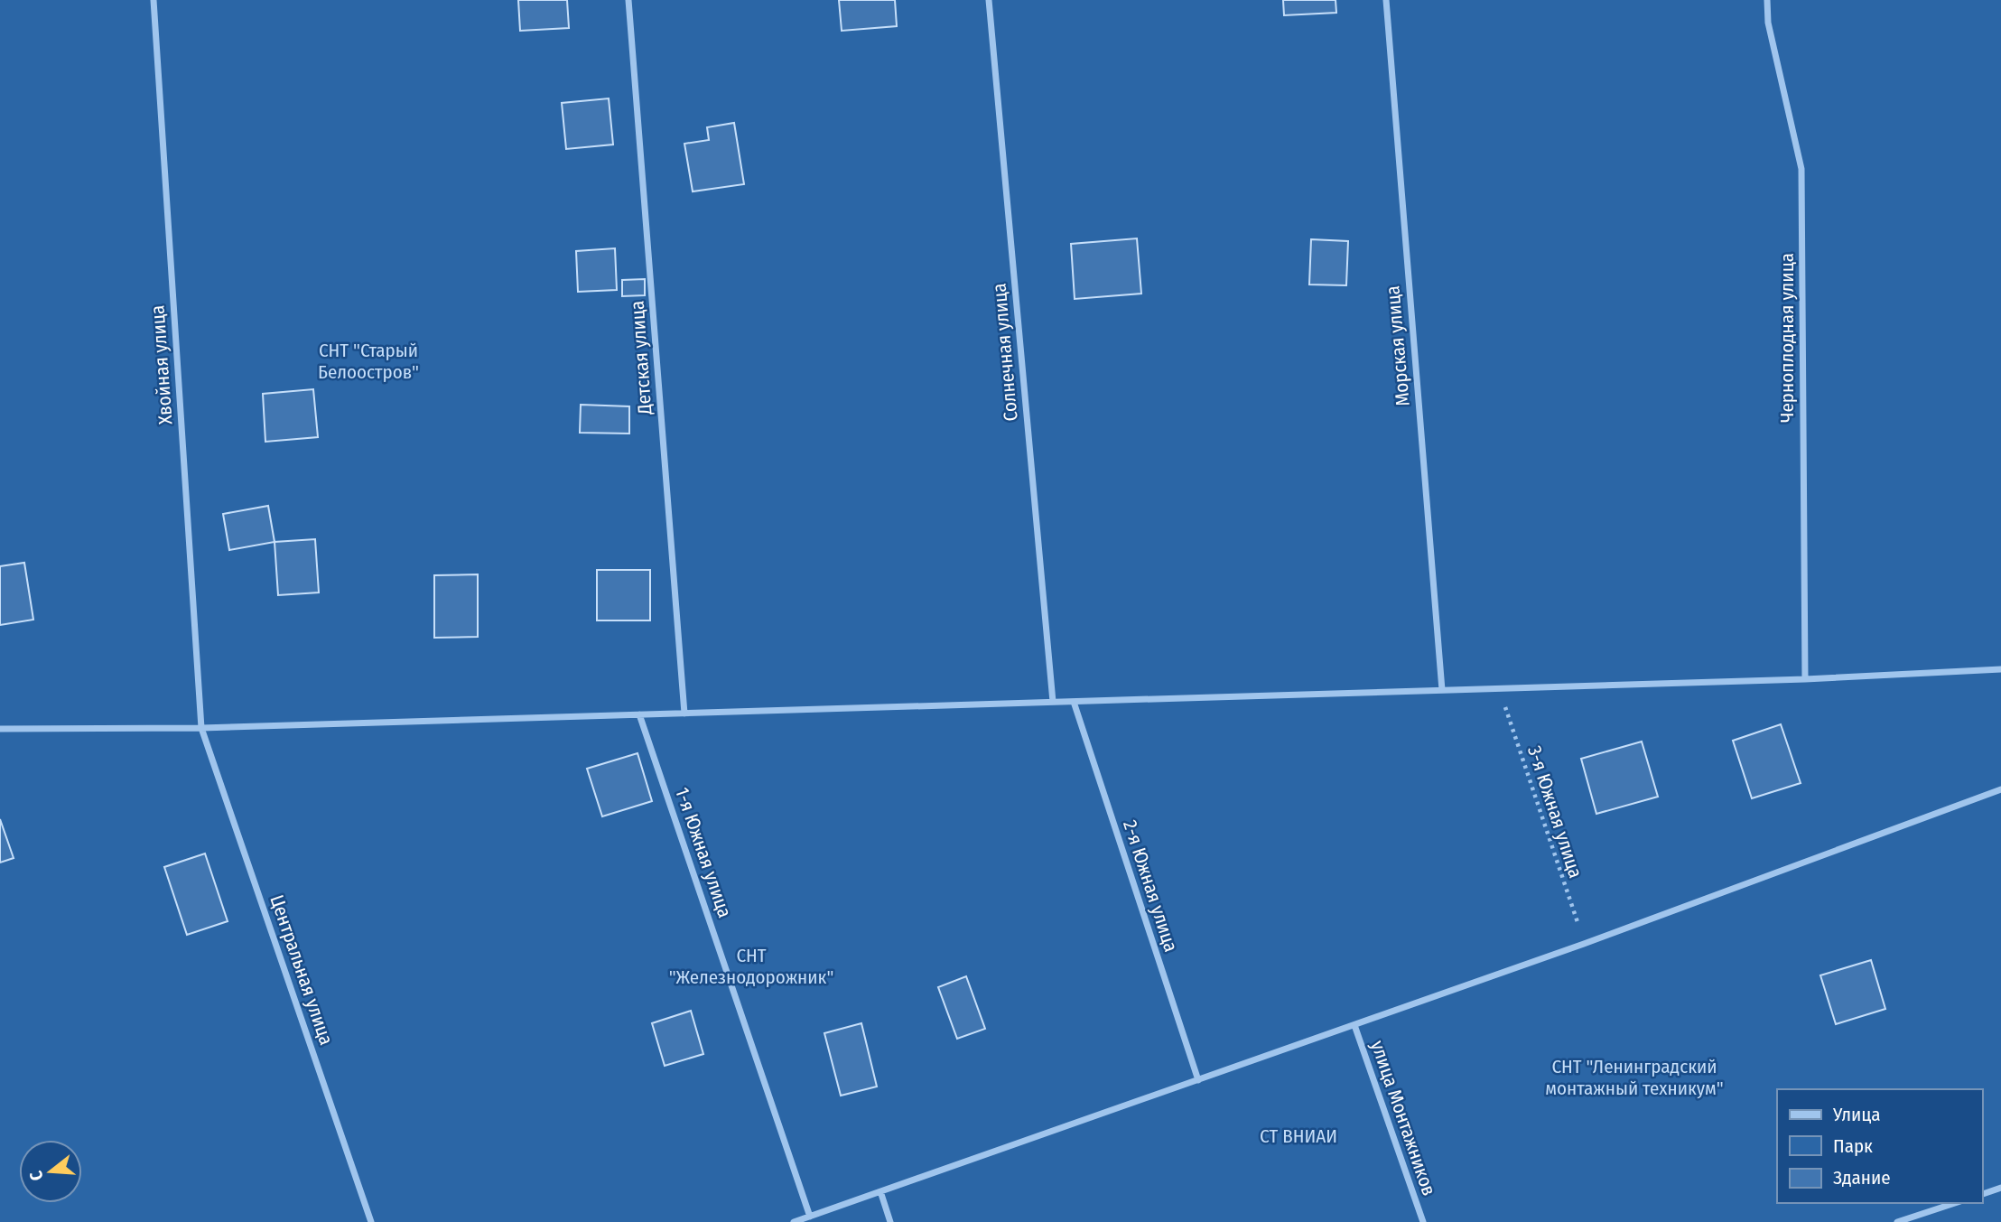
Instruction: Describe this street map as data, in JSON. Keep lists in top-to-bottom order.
{
  "streets": {
    "street": [
      "Черноплодная улица",
      "Морская улица",
      "Солнечная улица",
      "Детская улица",
      "Хвойная улица",
      "1-я Южная улица",
      "2-я Южная улица",
      "Центральная улица",
      "улица Монтажников"
    ],
    "path": ["3-я Южная улица"]
  },
  "crossings": [
    ["Хвойная улица", "Центральная улица"]
  ],
  "parks": [
    "СНТ \"Старый Белоостров\"",
    "СНТ \"Железнодорожник\"",
    "СНТ \"Ленинградский монтажный техникум\"",
    "СТ ВНИАИ"
  ],
  "legend": ["Улица", "Парк", "Здание"],
  "north": "left"
}
